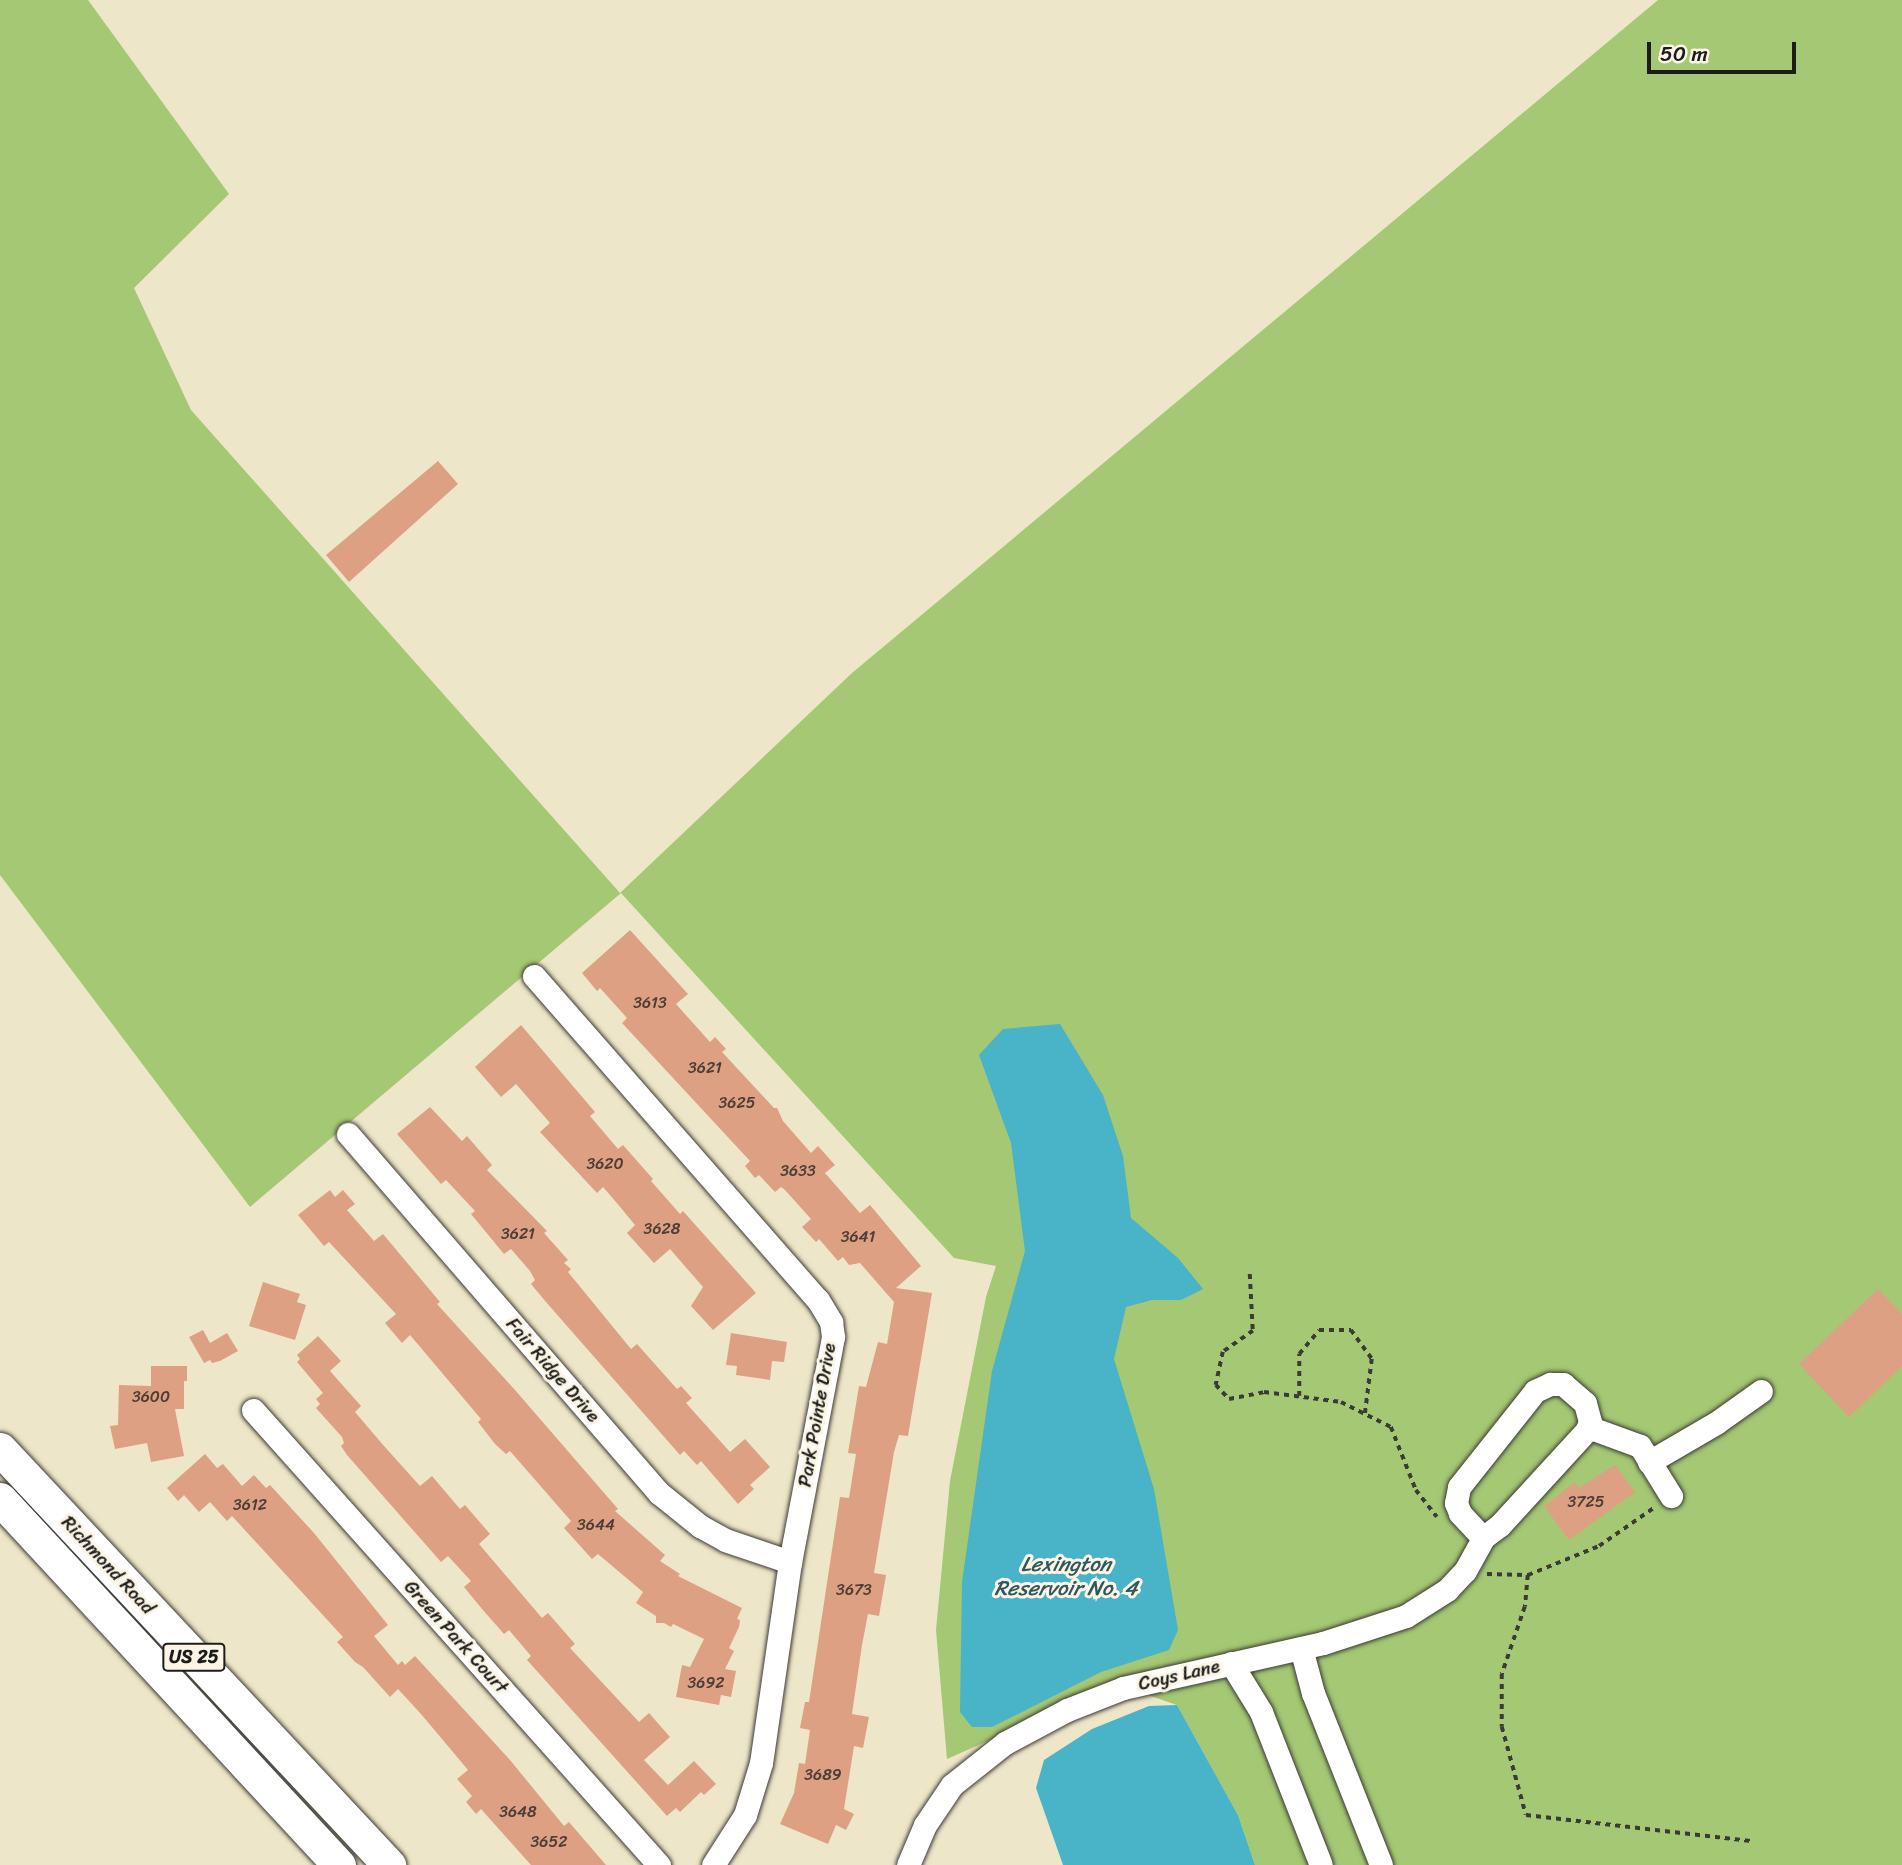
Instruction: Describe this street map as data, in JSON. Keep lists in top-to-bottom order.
{
  "streets": {
    "highway": ["Richmond Road", "US 25"],
    "street": [
      "Fair Ridge Drive",
      "Park Pointe Drive",
      "Green Park Court",
      "Coys Lane"
    ]
  },
  "crossings": [
    ["Fair Ridge Drive", "Park Pointe Drive"]
  ],
  "water": ["Lexington Reservoir No. 4"],
  "house_numbers": [
    "3613",
    "3621",
    "3625",
    "3620",
    "3633",
    "3628",
    "3621",
    "3641",
    "3600",
    "3725",
    "3612",
    "3644",
    "3673",
    "3692",
    "3689",
    "3648",
    "3652"
  ],
  "scale_bar": "50 m"
}
